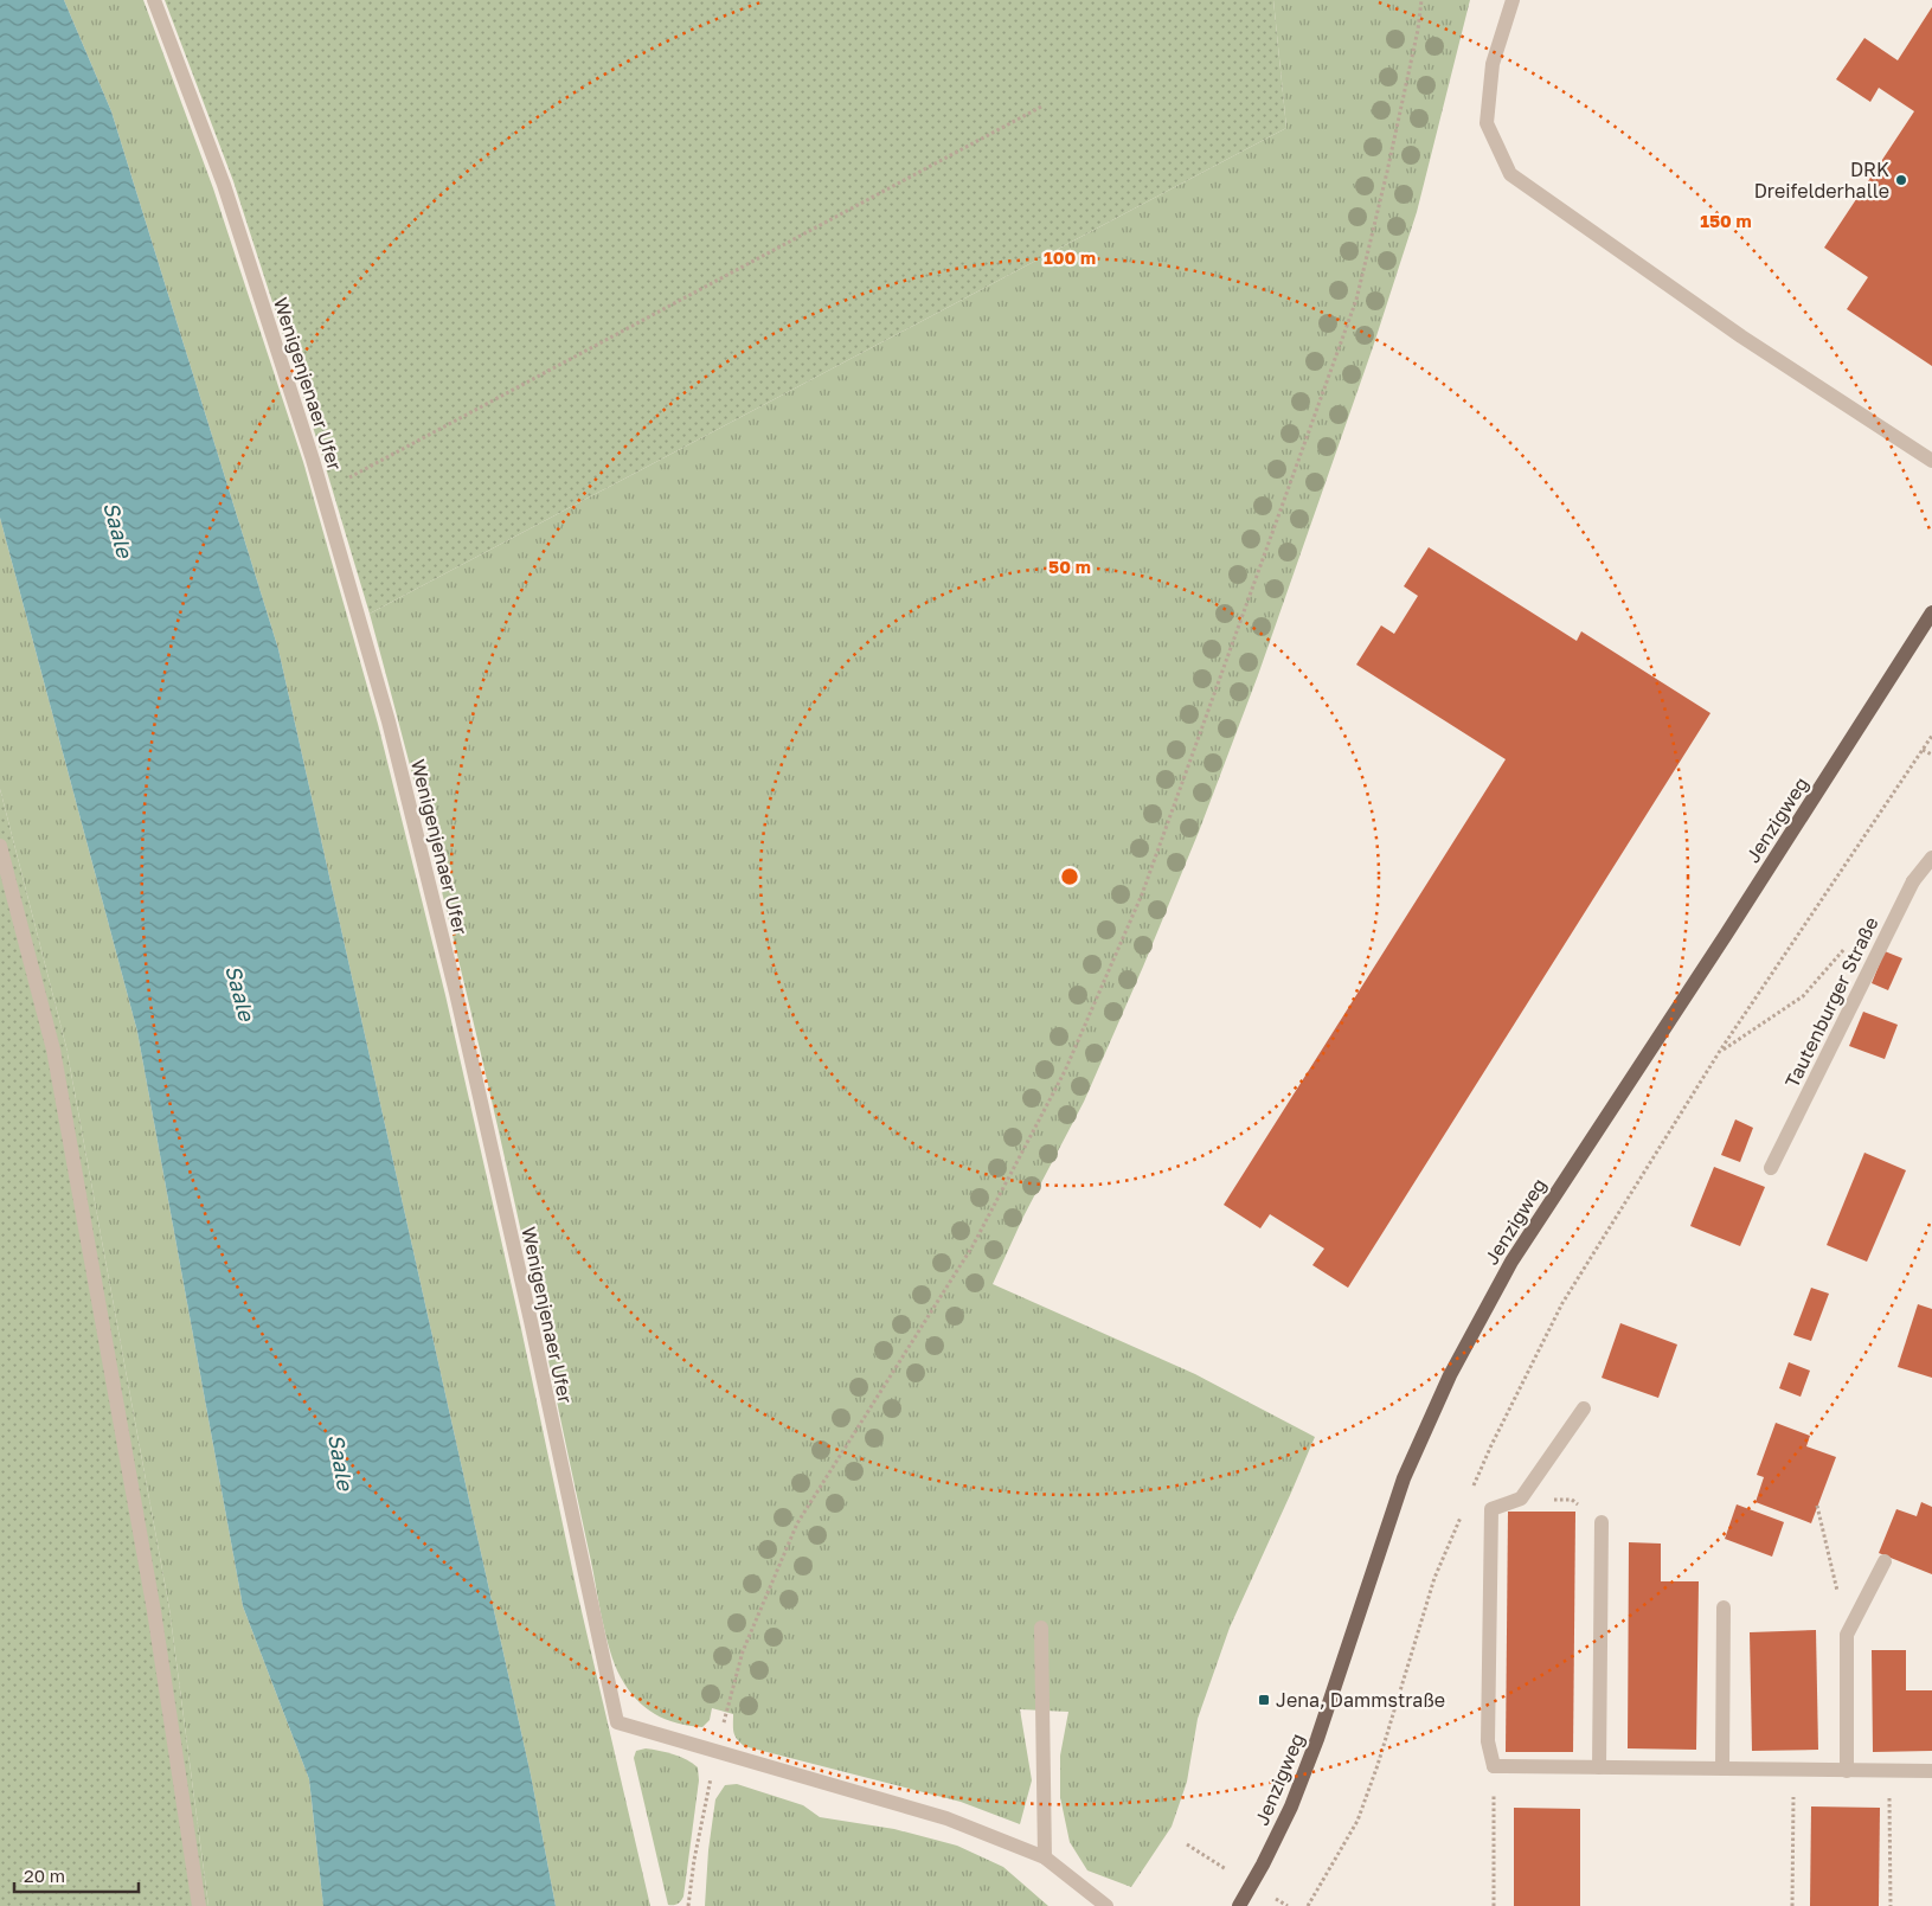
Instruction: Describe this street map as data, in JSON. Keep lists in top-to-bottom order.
{
  "streets": {
    "main road": ["Jenzigweg"],
    "street": ["Wenigenjenaer Ufer", "Tautenburger Straße"]
  },
  "water": ["Saale"],
  "places": {
    "other": ["DRK Dreifelderhalle"],
    "transit": ["Jena, Dammstraße"]
  },
  "scale_bar": "20 m",
  "rings": ["150 m", "100 m", "50 m"]
}
